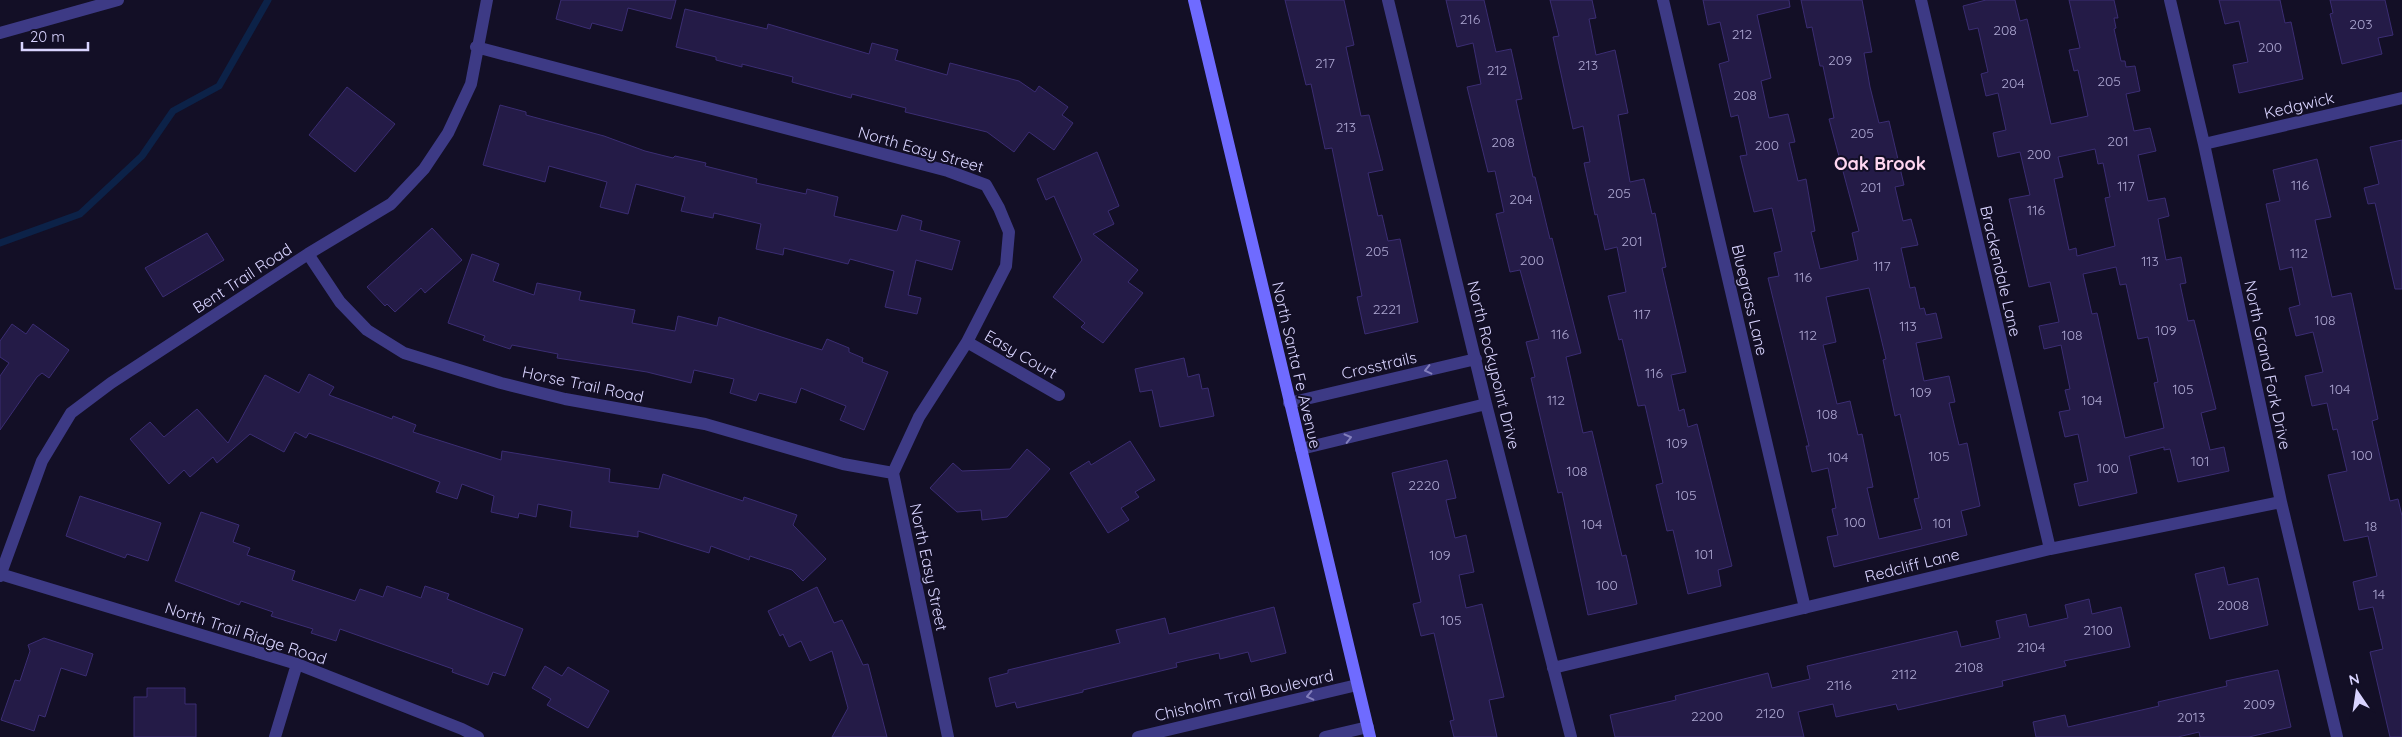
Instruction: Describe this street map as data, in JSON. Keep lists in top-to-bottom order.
{
  "streets": {
    "main road": ["North Santa Fe Avenue"],
    "street": [
      "Kedgwick",
      "North Easy Street",
      "Brackendale Lane",
      "Bent Trail Road",
      "Bluegrass Lane",
      "Easy Court",
      "Crosstrails",
      "North Rockypoint Drive",
      "North Grand Fork Drive",
      "Horse Trail Road",
      "Redcliff Lane",
      "North Trail Ridge Road",
      "Chisholm Trail Boulevard"
    ]
  },
  "crossings": [
    ["Kedgwick", "North Grand Fork Drive"],
    ["North Easy Street", "Bent Trail Road"],
    ["North Easy Street", "Easy Court"],
    ["North Easy Street", "Horse Trail Road"],
    ["Brackendale Lane", "Redcliff Lane"],
    ["Bent Trail Road", "Horse Trail Road"],
    ["Bent Trail Road", "North Trail Ridge Road"],
    ["Bluegrass Lane", "Redcliff Lane"],
    ["North Santa Fe Avenue", "Crosstrails"],
    ["North Santa Fe Avenue", "Chisholm Trail Boulevard"],
    ["Crosstrails", "North Rockypoint Drive"],
    ["North Rockypoint Drive", "Redcliff Lane"],
    ["North Grand Fork Drive", "Redcliff Lane"]
  ],
  "one_way": ["Chisholm Trail Boulevard"],
  "districts": ["Oak Brook"],
  "house_numbers": [
    "216",
    "203",
    "208",
    "212",
    "200",
    "209",
    "217",
    "213",
    "212",
    "205",
    "204",
    "208",
    "213",
    "205",
    "201",
    "208",
    "200",
    "200",
    "116",
    "117",
    "201",
    "205",
    "204",
    "116",
    "201",
    "205",
    "112",
    "200",
    "113",
    "117",
    "116",
    "2221",
    "117",
    "108",
    "113",
    "109",
    "116",
    "112",
    "108",
    "116",
    "105",
    "104",
    "109",
    "112",
    "104",
    "108",
    "109",
    "100",
    "105",
    "104",
    "101",
    "100",
    "108",
    "2220",
    "105",
    "100",
    "101",
    "104",
    "18",
    "101",
    "109",
    "100",
    "14",
    "2008",
    "105",
    "2100",
    "2104",
    "2108",
    "2112",
    "2116",
    "2009",
    "2120",
    "2200",
    "2013"
  ],
  "scale_bar": "20 m",
  "north": "top"
}
